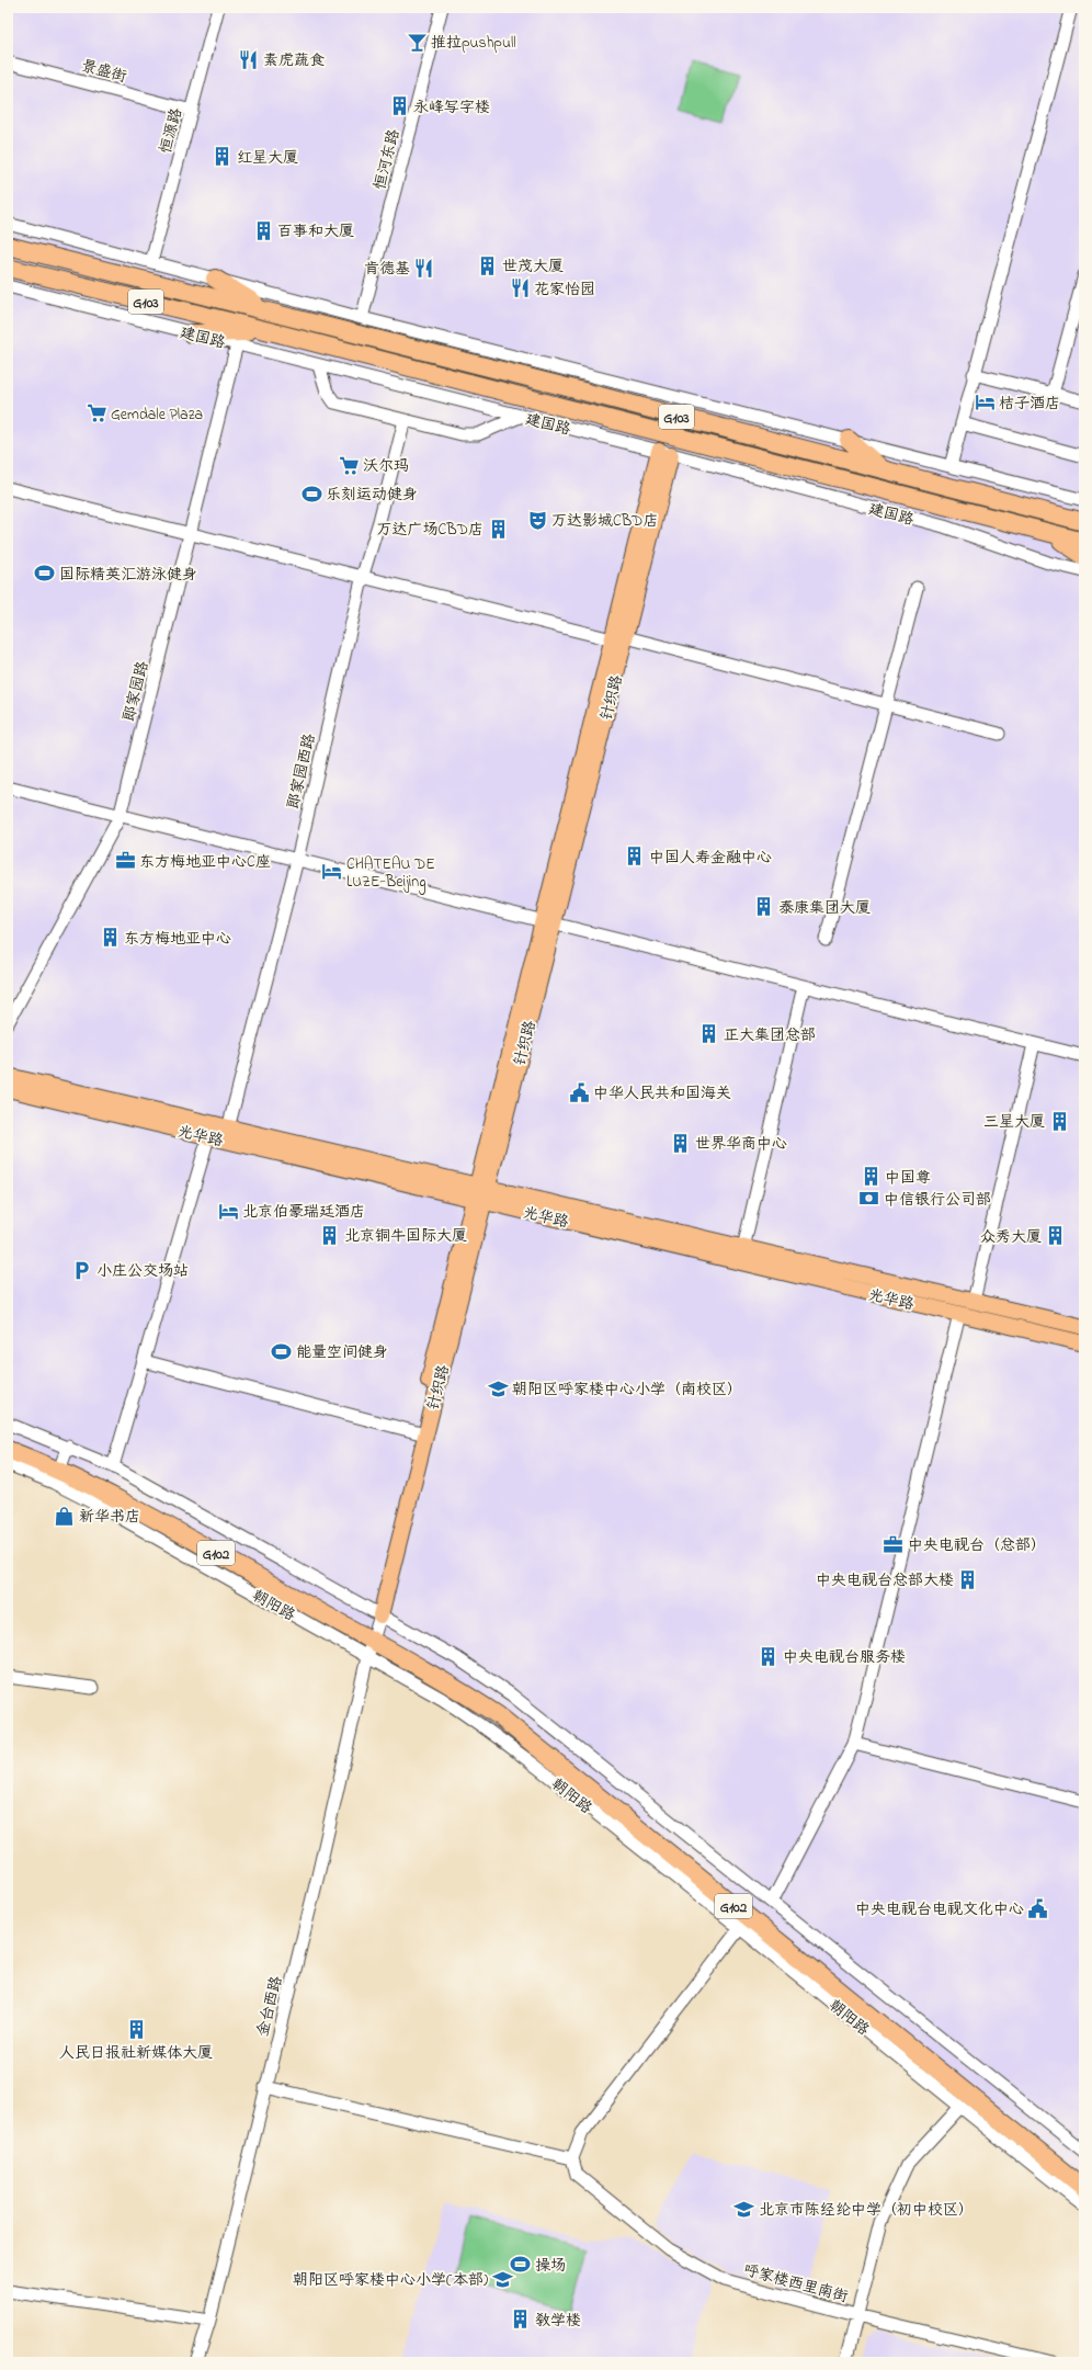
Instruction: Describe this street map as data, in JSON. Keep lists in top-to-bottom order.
{
  "streets": {
    "highway": [
      "G103",
      "建国路",
      "G102",
      "朝阳路"
    ],
    "main road": ["针织路", "光华路"],
    "street": [
      "景盛街",
      "恒源路",
      "恒河东路",
      "郎家园路",
      "郎家园西路",
      "金台西路",
      "呼家楼西里南街"
    ]
  },
  "crossings": [
    ["景盛街", "恒源路"],
    ["建国路", "郎家园路"],
    ["建国路", "针织路"],
    ["针织路", "光华路"],
    ["针织路", "朝阳路"],
    ["针织路", "金台西路"],
    ["郎家园西路", "光华路"],
    ["朝阳路", "金台西路"]
  ],
  "places": {
    "bar": ["推拉pushpull"],
    "restaurant": ["素虎蔬食", "肯德基", "花家怡园"],
    "building": [
      "永峰写字楼",
      "红星大厦",
      "百事和大厦",
      "世茂大厦",
      "万达广场CBD店",
      "中国人寿金融中心",
      "泰康集团大厦",
      "东方梅地亚中心",
      "正大集团总部",
      "三星大厦",
      "世界华商中心",
      "中国尊",
      "北京铜牛国际大厦",
      "众秀大厦",
      "中央电视台总部大楼",
      "中央电视台服务楼",
      "人民日报社新媒体大厦",
      "教学楼"
    ],
    "hotel": ["桔子酒店", "CHATEAU DE LUZE-Beijing", "北京伯豪瑞廷酒店"],
    "supermarket": ["Gemdale Plaza", "沃尔玛"],
    "sports": [
      "乐刻运动健身",
      "国际精英汇游泳健身",
      "能量空间健身",
      "操场"
    ],
    "theatre": ["万达影城CBD店"],
    "office": ["东方梅地亚中心C座", "中央电视台（总部）"],
    "public building": ["中华人民共和国海关", "中央电视台电视文化中心"],
    "bank": ["中信银行公司部"],
    "parking": ["小庄公交场站"],
    "school or university": ["朝阳区呼家楼中心小学（南校区）", "北京市陈经纶中学（初中校区）", "朝阳区呼家楼中心小学(本部)"],
    "shop": ["新华书店"]
  }
}
